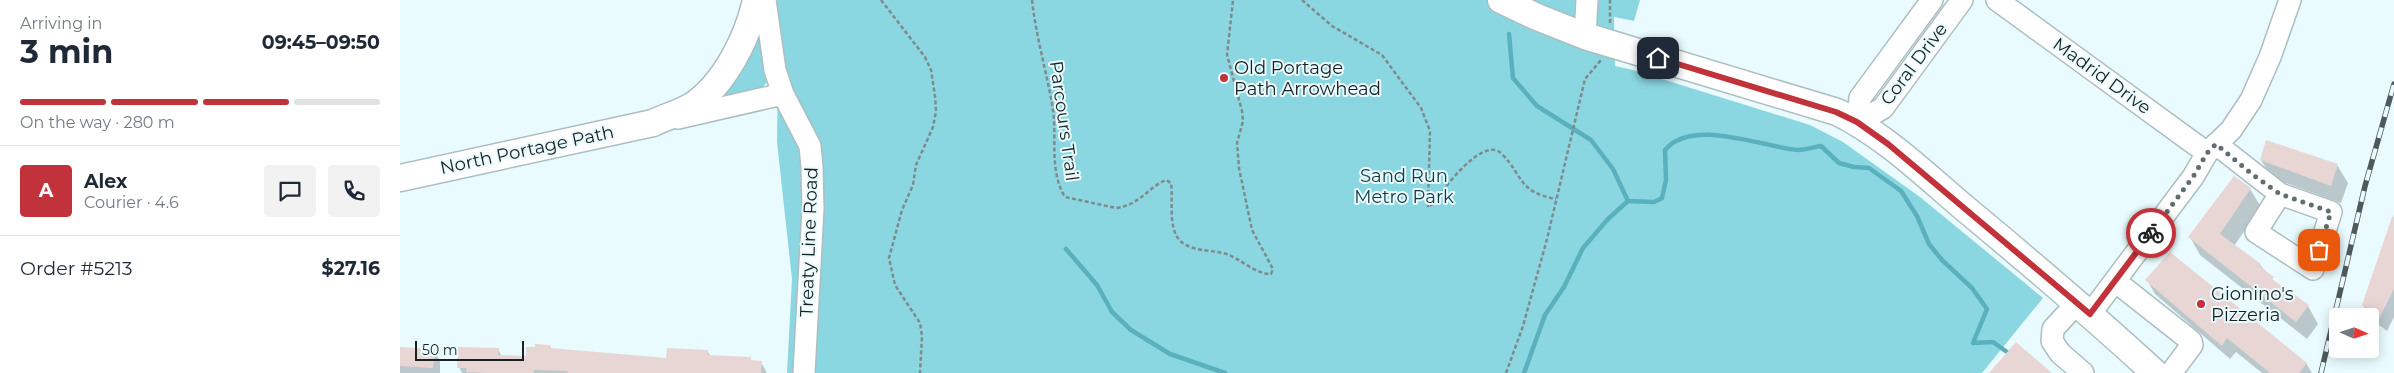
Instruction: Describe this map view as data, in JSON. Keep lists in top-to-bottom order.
{
  "streets": {
    "main road": ["North Portage Path"],
    "street": ["Coral Drive", "Madrid Drive", "Treaty Line Road"],
    "path": ["Parcours Trail"]
  },
  "crossings": [
    ["North Portage Path", "Treaty Line Road"]
  ],
  "parks": ["Sand Run Metro Park"],
  "places": ["Old Portage Path Arrowhead", "Gionino's Pizzeria"],
  "scale_bar": "50 m",
  "north": "right",
  "page": {
    "heading": ["3 min", "Arriving in", "09:45–09:50"],
    "panel": [
      "Alex",
      "Courier · 4.6",
      "Order #5213",
      "$27.16"
    ],
    "bar": "On the way · 280 m",
    "round": "A",
    "scale": "50 m"
  }
}
